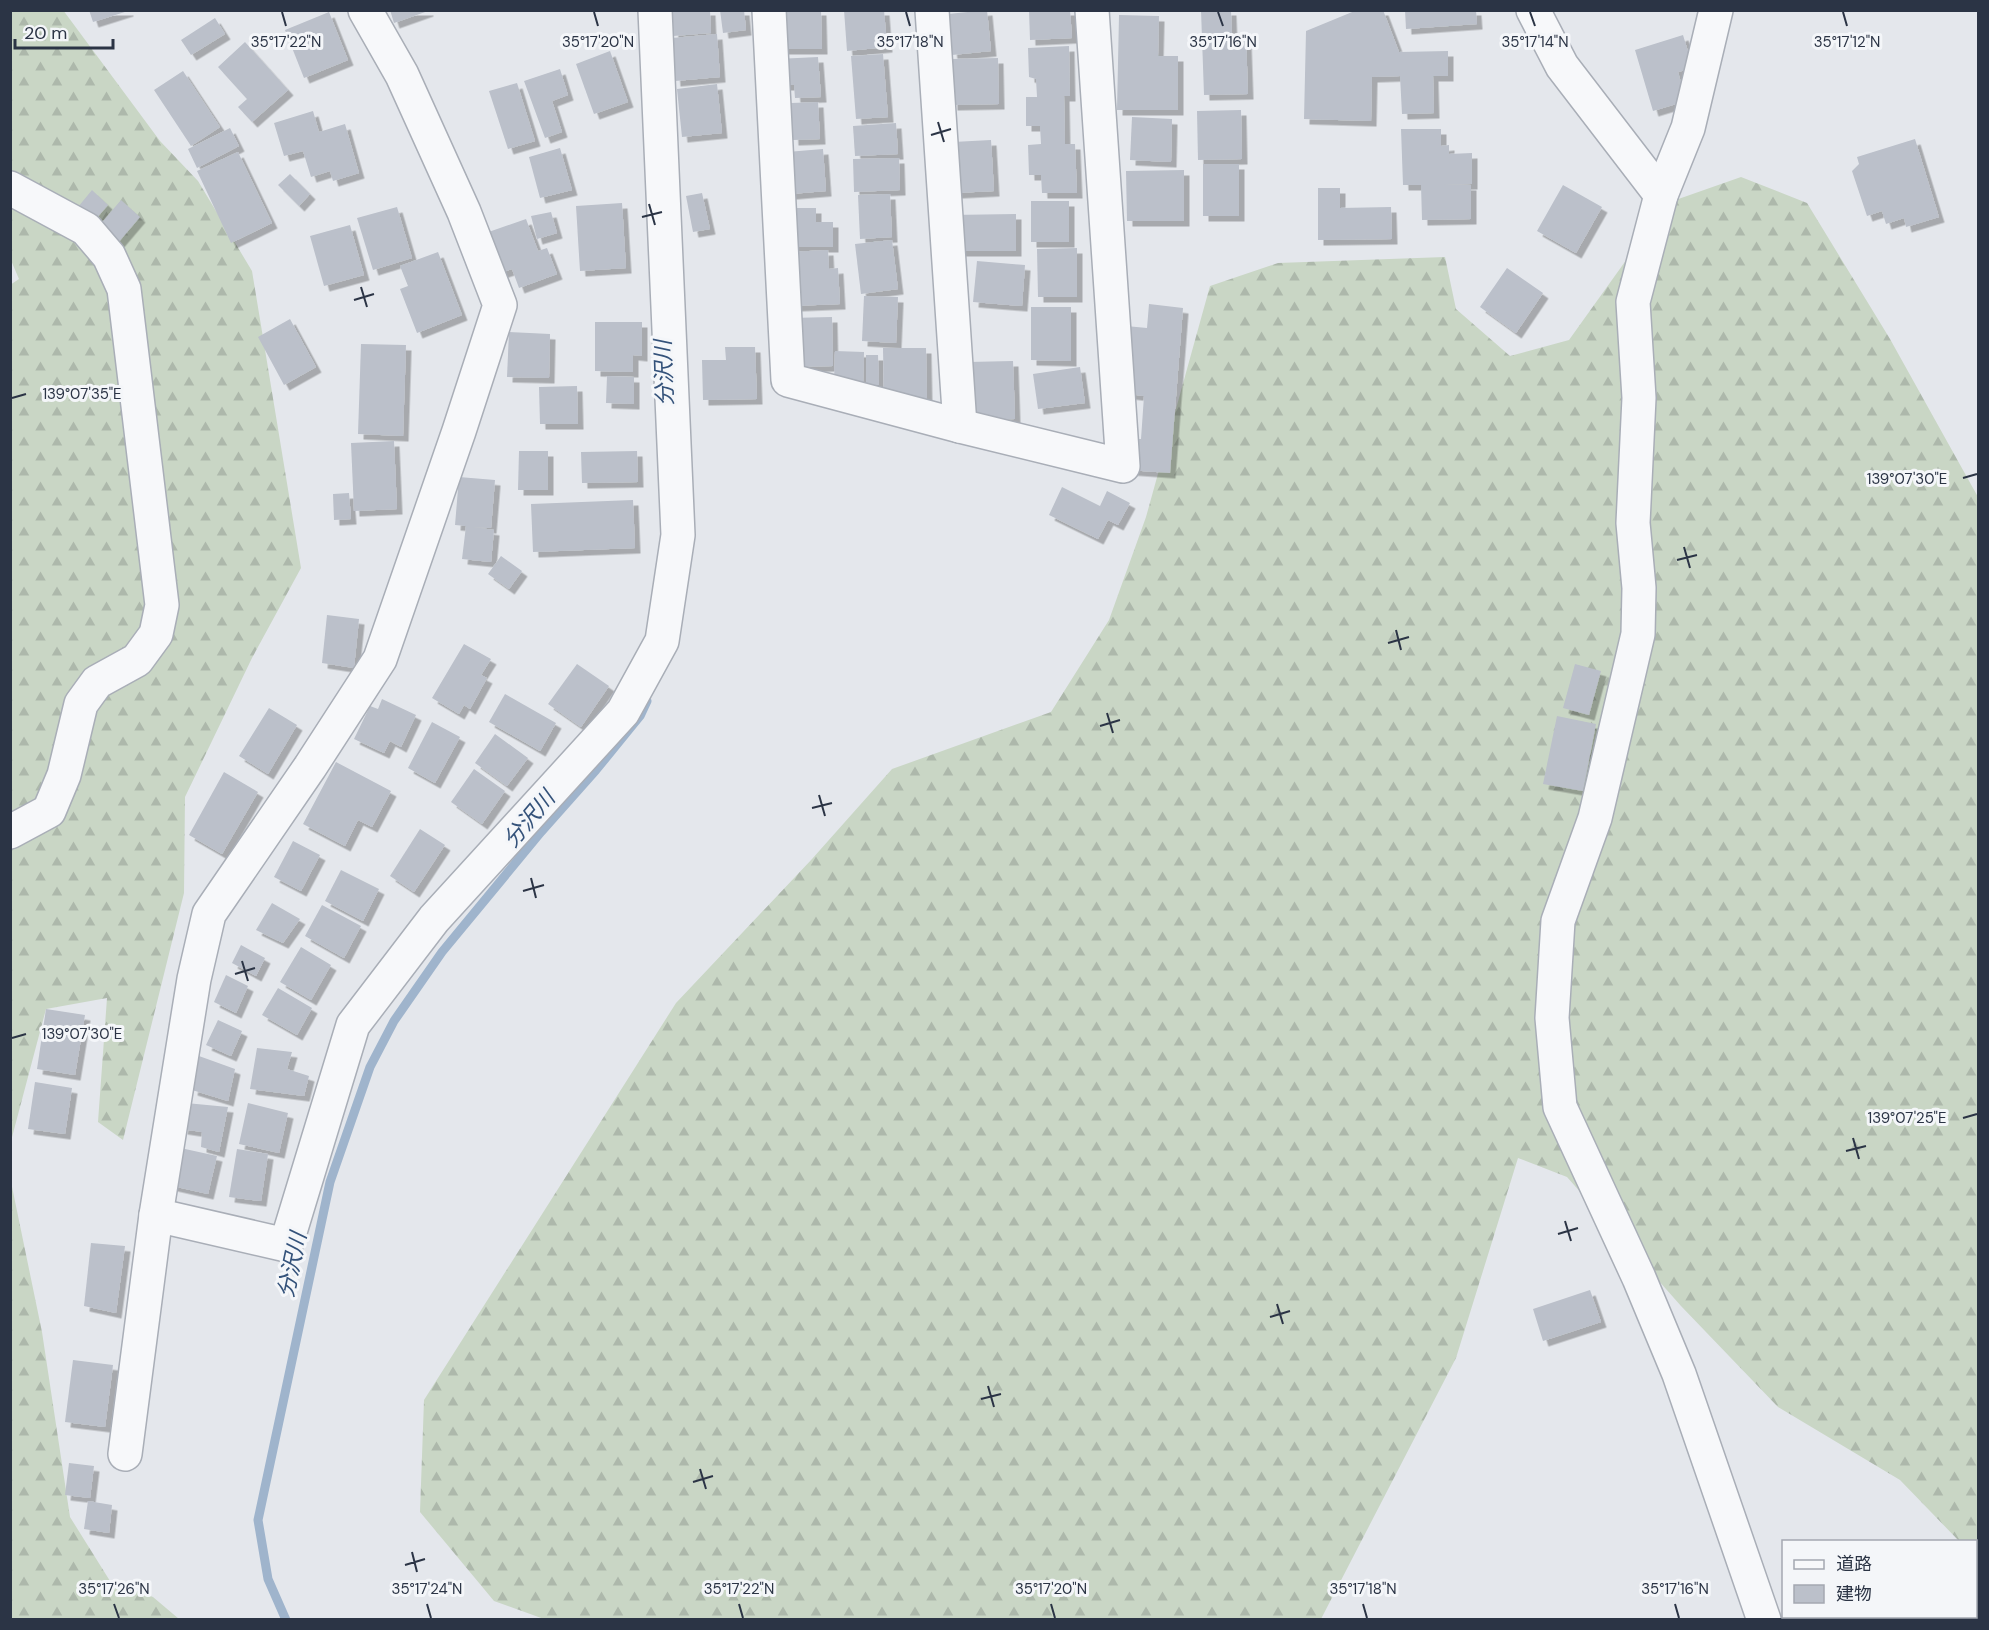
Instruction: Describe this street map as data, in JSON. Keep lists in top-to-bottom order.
{
  "water": ["分沢川"],
  "legend": ["道路", "建物"],
  "scale_bar": "20 m",
  "coordinates": [
    "35°17'22\"N",
    "35°17'20\"N",
    "35°17'18\"N",
    "35°17'16\"N",
    "35°17'14\"N",
    "35°17'12\"N",
    "139°07'35\"E",
    "139°07'30\"E",
    "139°07'25\"E",
    "35°17'26\"N",
    "35°17'24\"N"
  ]
}
